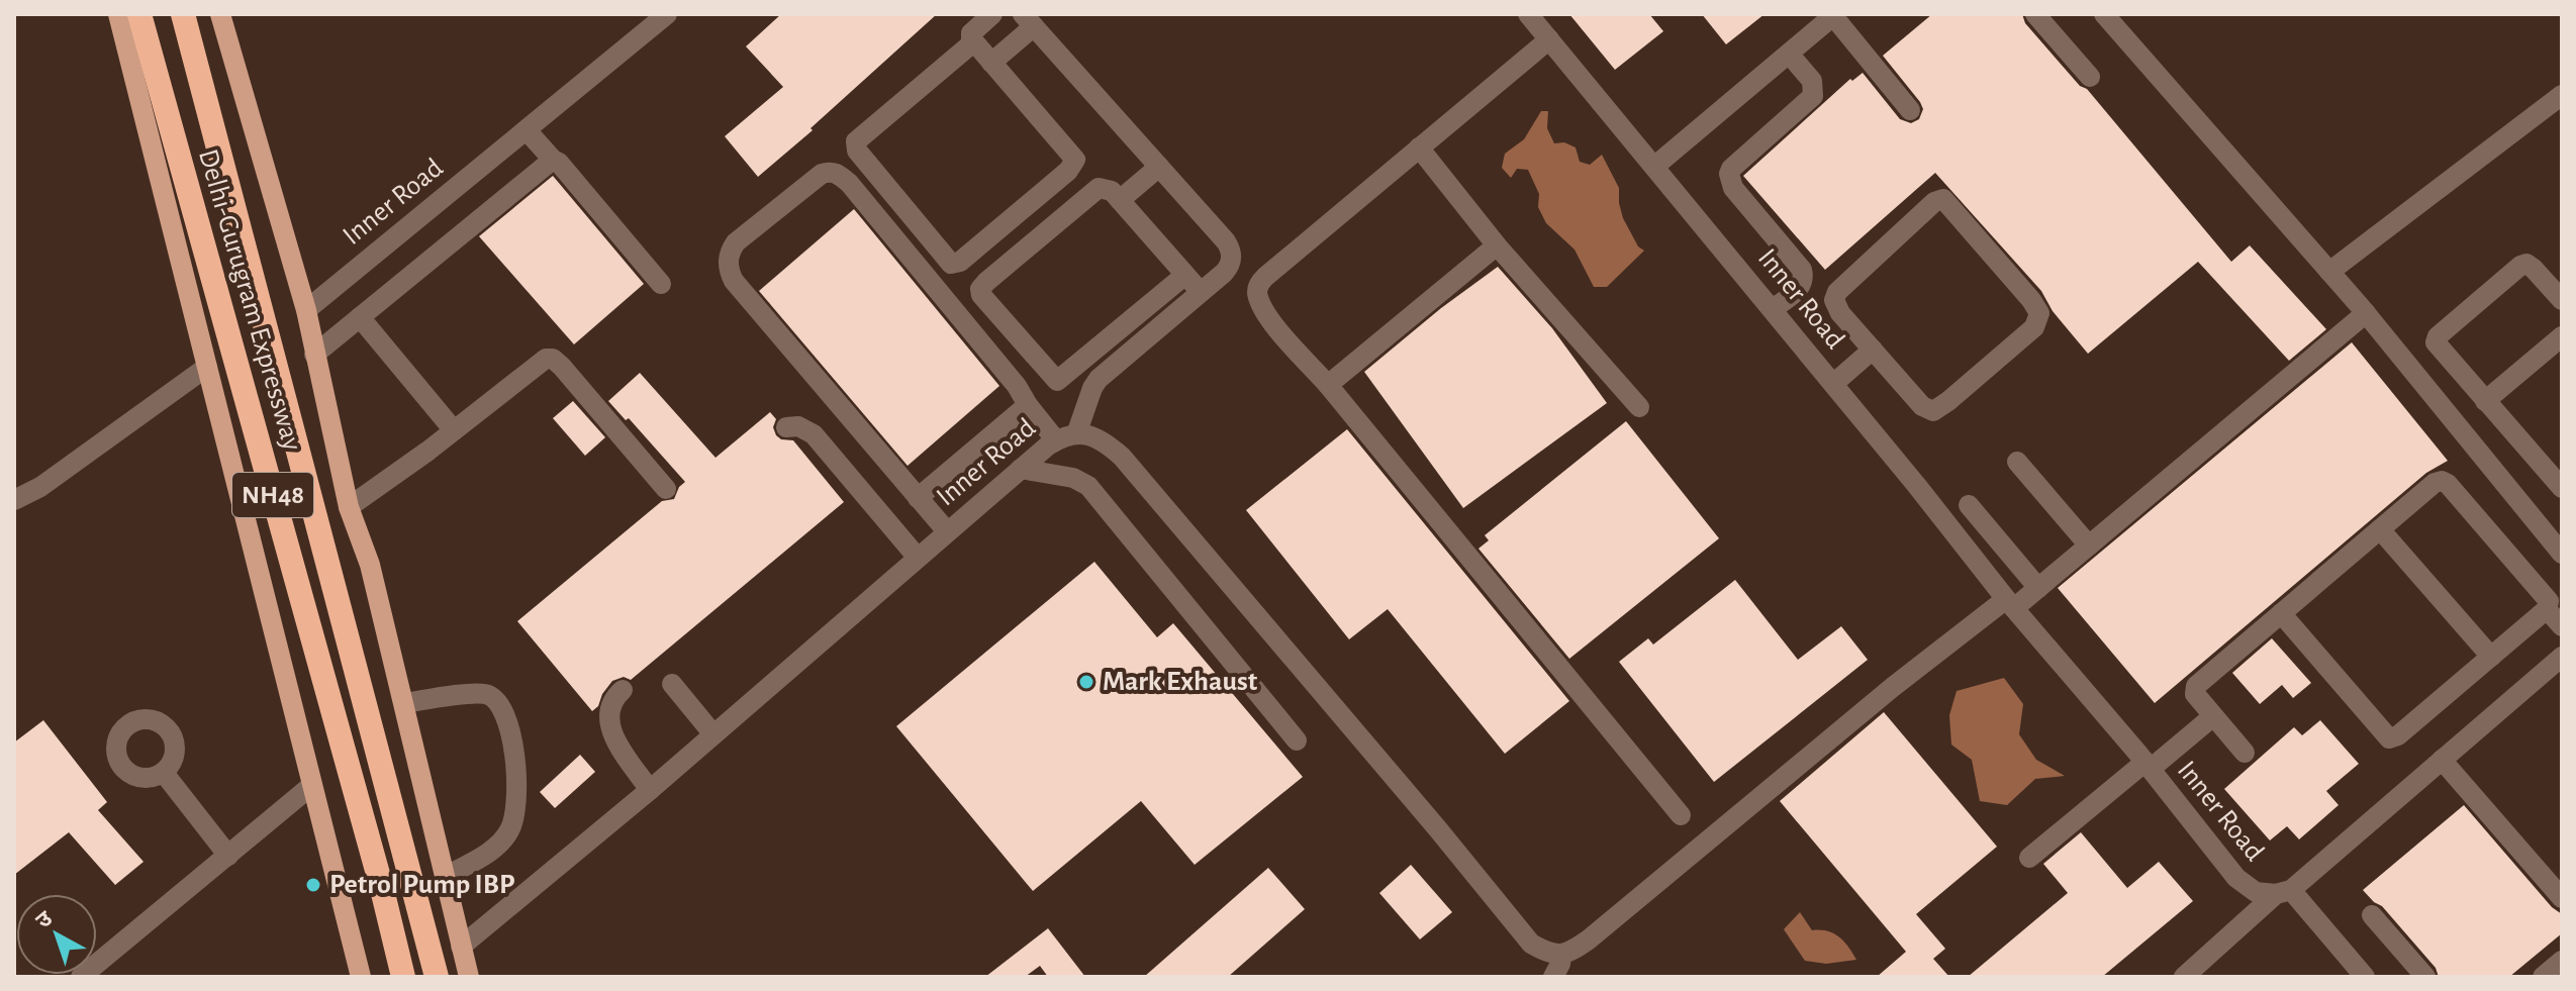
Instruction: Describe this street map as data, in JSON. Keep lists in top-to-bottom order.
{
  "streets": {
    "highway": ["Delhi-Gurugram Expressway", "NH48"],
    "street": ["Inner Road"]
  },
  "places": ["Mark Exhaust", "Petrol Pump IBP"],
  "north": "top left"
}
